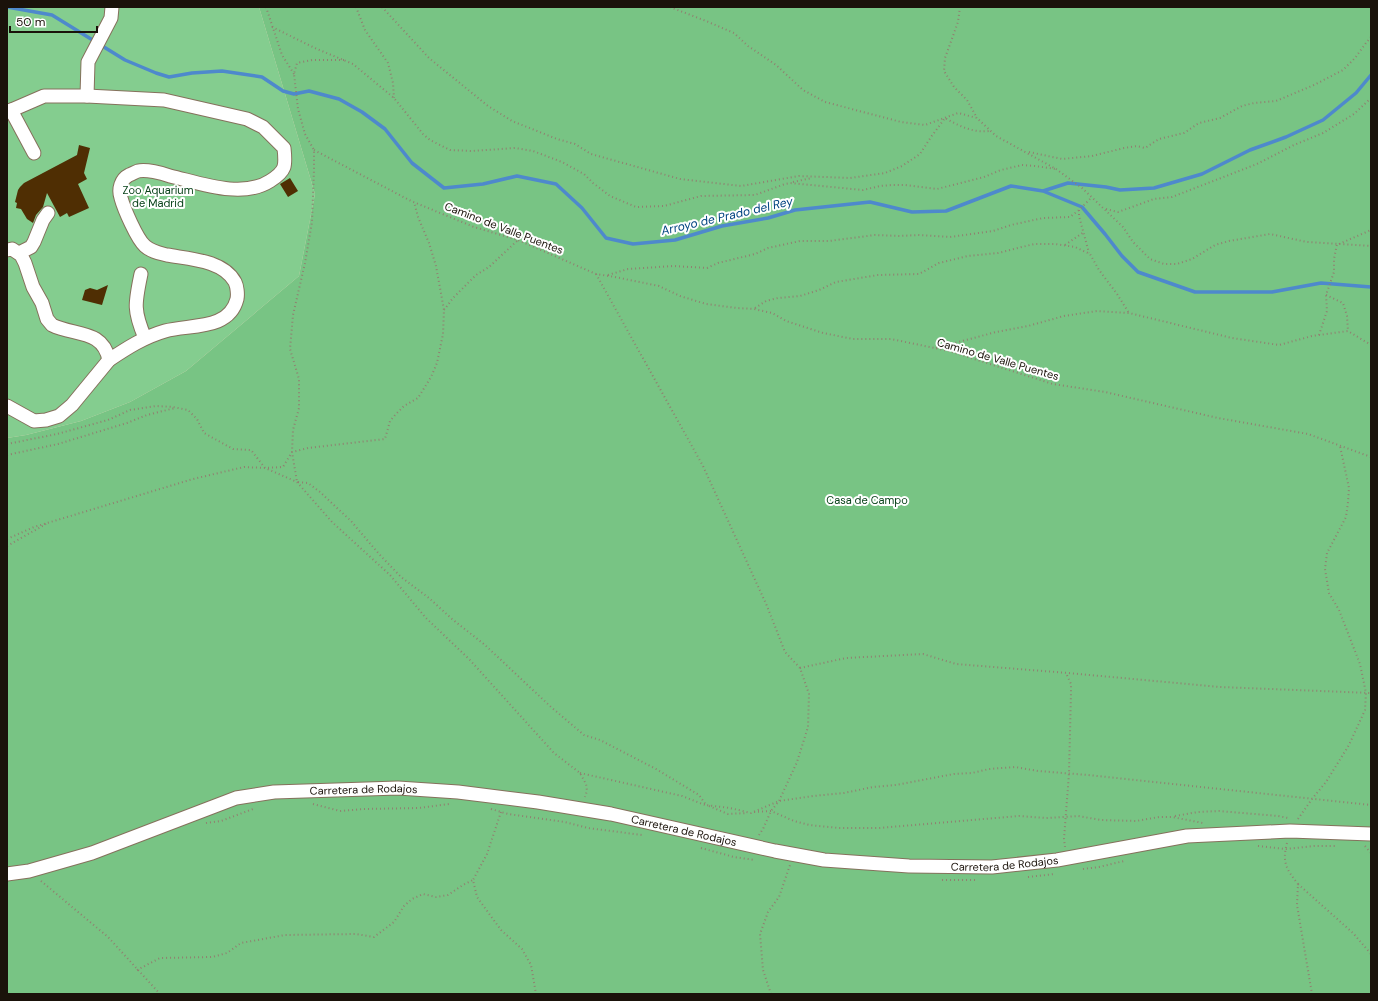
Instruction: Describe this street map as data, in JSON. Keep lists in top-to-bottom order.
{
  "streets": {
    "street": ["Carretera de Rodajos"],
    "path": ["Camino de Valle Puentes"]
  },
  "water": ["Arroyo de Prado del Rey"],
  "parks": ["Zoo Aquarium de Madrid", "Casa de Campo"],
  "scale_bar": "50 m"
}
